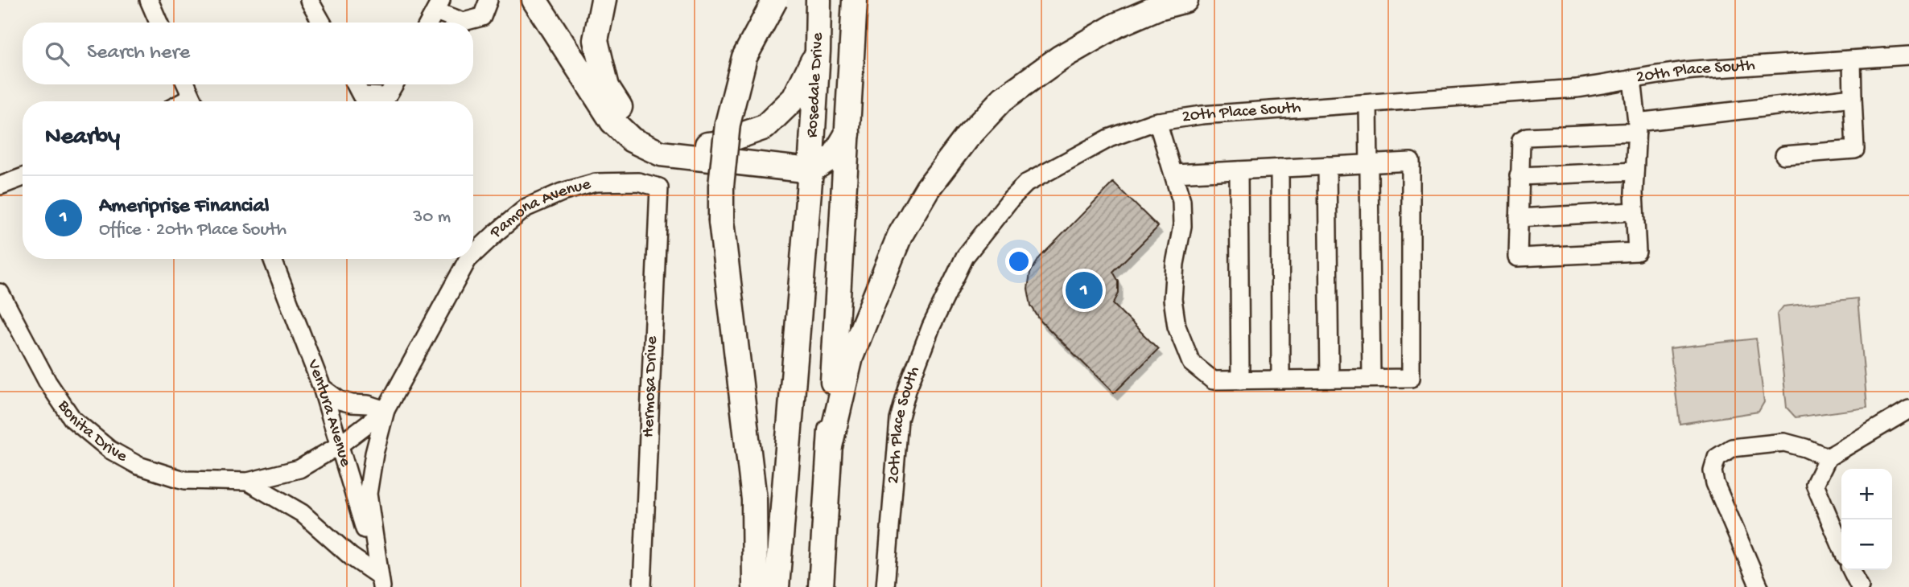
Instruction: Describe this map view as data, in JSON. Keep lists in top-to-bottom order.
{
  "streets": {
    "highway": ["Rosedale Drive"],
    "street": [
      "20th Place South",
      "Pamona Avenue",
      "Hermosa Drive",
      "Ventura Avenue",
      "Bonita Drive"
    ]
  },
  "crossings": [
    ["Pamona Avenue", "Hermosa Drive"],
    ["Pamona Avenue", "Ventura Avenue"],
    ["Pamona Avenue", "Bonita Drive"],
    ["Ventura Avenue", "Bonita Drive"]
  ],
  "page": {
    "search": "Search here",
    "heading": "Nearby",
    "list": [
      {
        "mark": "1",
        "name": "Ameriprise Financial",
        "note": "Office · 20th Place South",
        "value": "30 m"
      }
    ],
    "pins": "1",
    "map_buttons": ["+", "−"]
  }
}
